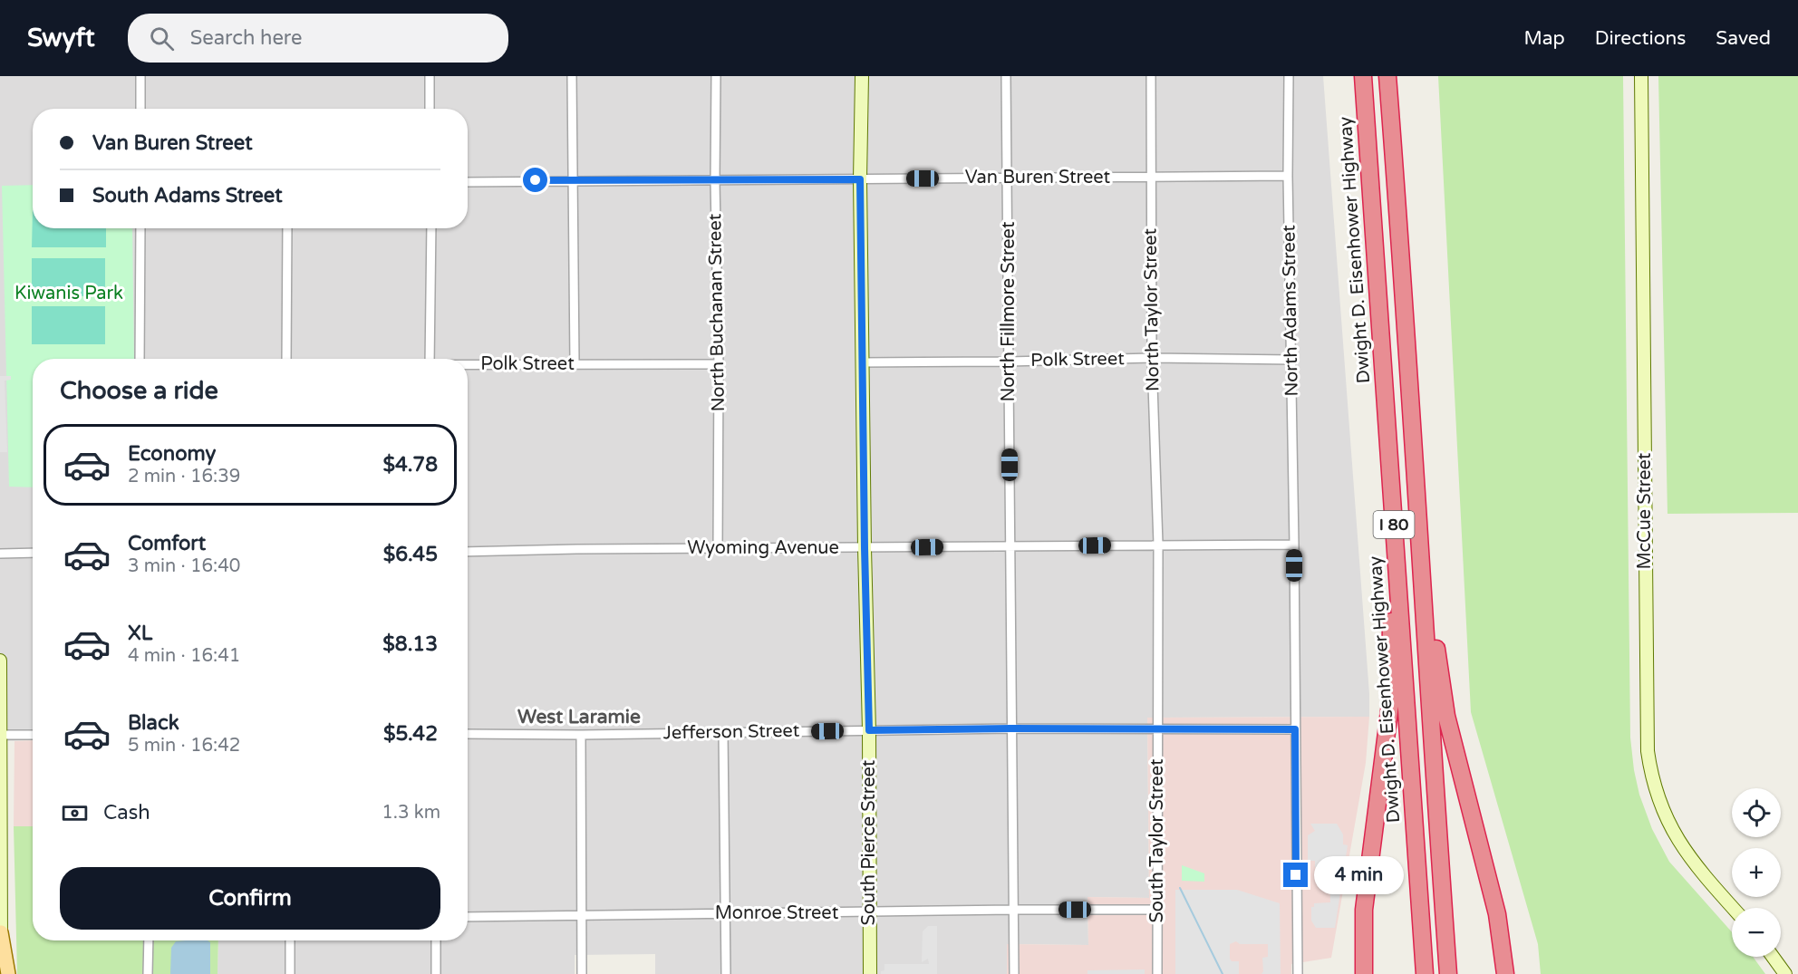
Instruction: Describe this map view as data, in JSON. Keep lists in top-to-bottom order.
{
  "streets": {
    "highway": ["Dwight D. Eisenhower Highway", "I 80"],
    "main road": ["McCue Street", "South Pierce Street"],
    "street": [
      "Van Buren Street",
      "North Taylor Street",
      "North Adams Street",
      "North Fillmore Street",
      "North Buchanan Street",
      "Polk Street",
      "Wyoming Avenue",
      "Jefferson Street",
      "South Taylor Street",
      "Monroe Street"
    ]
  },
  "crossings": [
    ["Van Buren Street", "North Taylor Street"],
    ["Van Buren Street", "North Adams Street"],
    ["Van Buren Street", "North Fillmore Street"],
    ["Van Buren Street", "North Buchanan Street"],
    ["Van Buren Street", "South Pierce Street"],
    ["North Taylor Street", "Polk Street"],
    ["North Taylor Street", "Wyoming Avenue"],
    ["North Taylor Street", "South Taylor Street"],
    ["North Adams Street", "Polk Street"],
    ["North Adams Street", "Wyoming Avenue"],
    ["North Adams Street", "Jefferson Street"],
    ["North Fillmore Street", "Polk Street"],
    ["North Fillmore Street", "Wyoming Avenue"],
    ["North Fillmore Street", "Jefferson Street"],
    ["North Fillmore Street", "Monroe Street"],
    ["North Buchanan Street", "Polk Street"],
    ["North Buchanan Street", "Wyoming Avenue"],
    ["Polk Street", "South Pierce Street"],
    ["Wyoming Avenue", "South Taylor Street"],
    ["Wyoming Avenue", "South Pierce Street"],
    ["Jefferson Street", "South Taylor Street"],
    ["Jefferson Street", "South Pierce Street"],
    ["South Taylor Street", "Monroe Street"],
    ["South Pierce Street", "Monroe Street"]
  ],
  "districts": ["West Laramie"],
  "parks": ["Kiwanis Park"],
  "page": {
    "header": "Swyft",
    "search": "Search here",
    "nav": ["Map", "Directions", "Saved"],
    "banner": ["Van Buren Street", "South Adams Street"],
    "heading": "Choose a ride",
    "list": [
      {
        "name": "Economy",
        "note": "2 min · 16:39",
        "value": "$4.78"
      },
      {
        "name": "Comfort",
        "note": "3 min · 16:40",
        "value": "$6.45"
      },
      {
        "name": "XL",
        "note": "4 min · 16:41",
        "value": "$8.13"
      },
      {
        "name": "Black",
        "note": "5 min · 16:42",
        "value": "$5.42"
      }
    ],
    "pay": ["Cash", "1.3 km"],
    "map_buttons": ["+", "−"],
    "bubble": "4 min",
    "buttons": "Confirm"
  }
}
